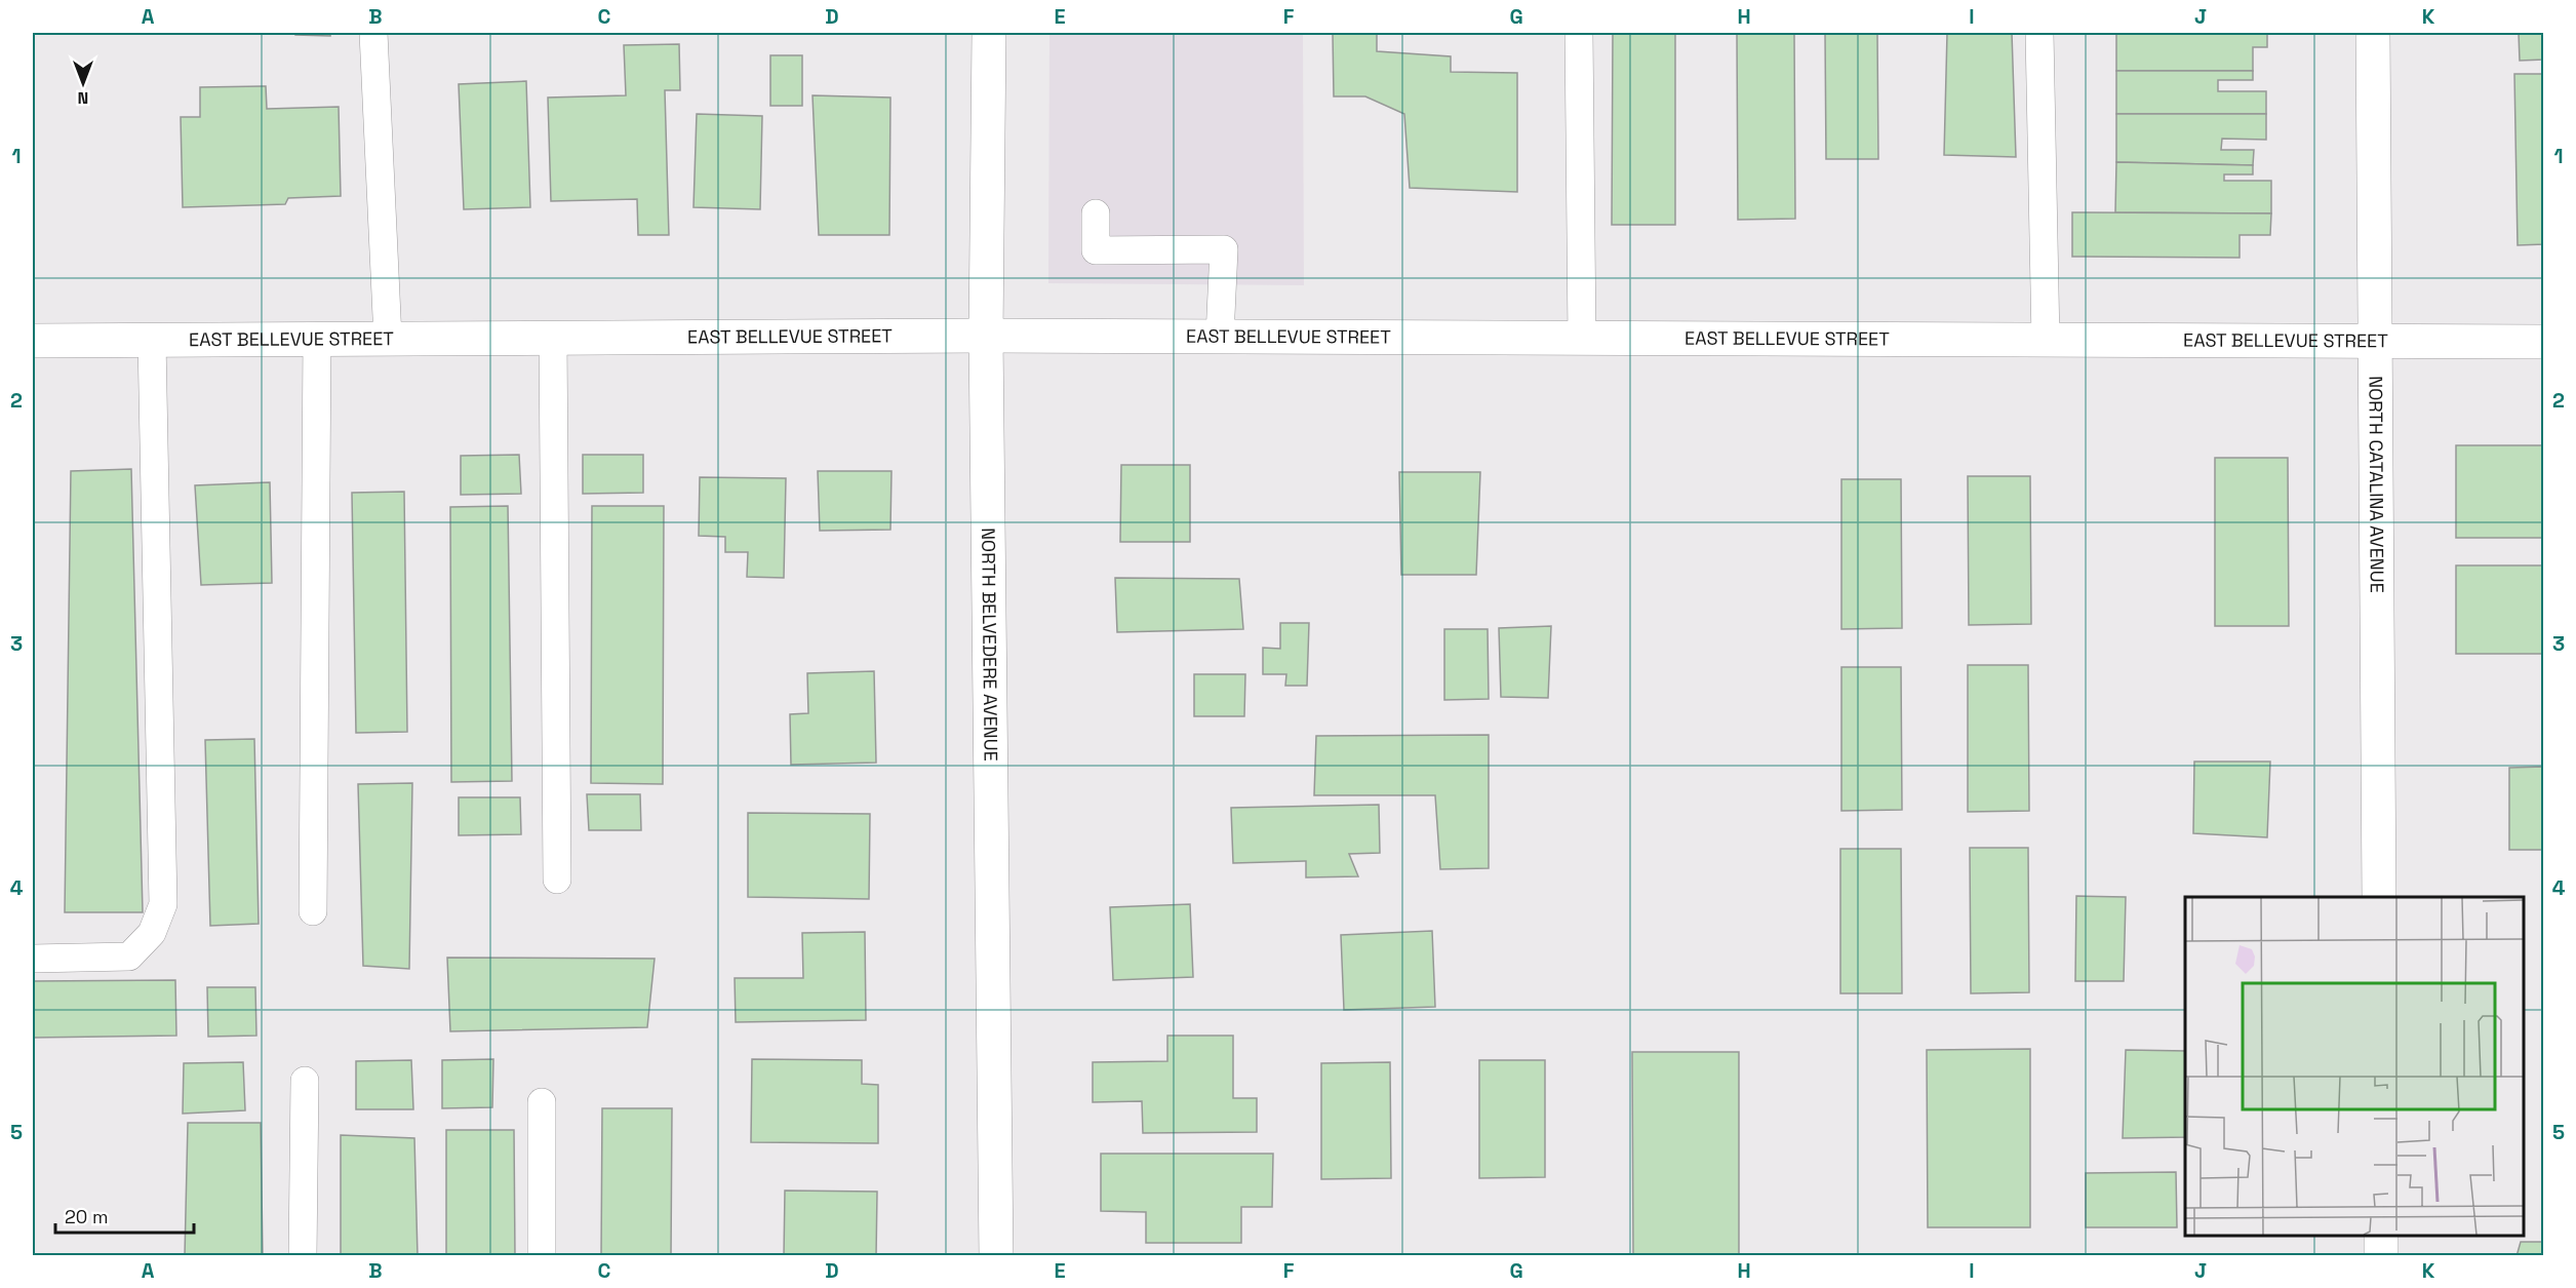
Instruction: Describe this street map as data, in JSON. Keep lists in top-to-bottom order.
{
  "streets": {
    "street": ["EAST BELLEVUE STREET", "NORTH CATALINA AVENUE", "NORTH BELVEDERE AVENUE"]
  },
  "crossings": [
    ["EAST BELLEVUE STREET", "NORTH CATALINA AVENUE"],
    ["EAST BELLEVUE STREET", "NORTH BELVEDERE AVENUE"]
  ],
  "scale_bar": "20 m",
  "north": "bottom",
  "grid": {
    "columns": [
      "A",
      "B",
      "C",
      "D",
      "E",
      "F",
      "G",
      "H",
      "I",
      "J",
      "K"
    ],
    "rows": [
      "1",
      "2",
      "3",
      "4",
      "5"
    ]
  }
}
